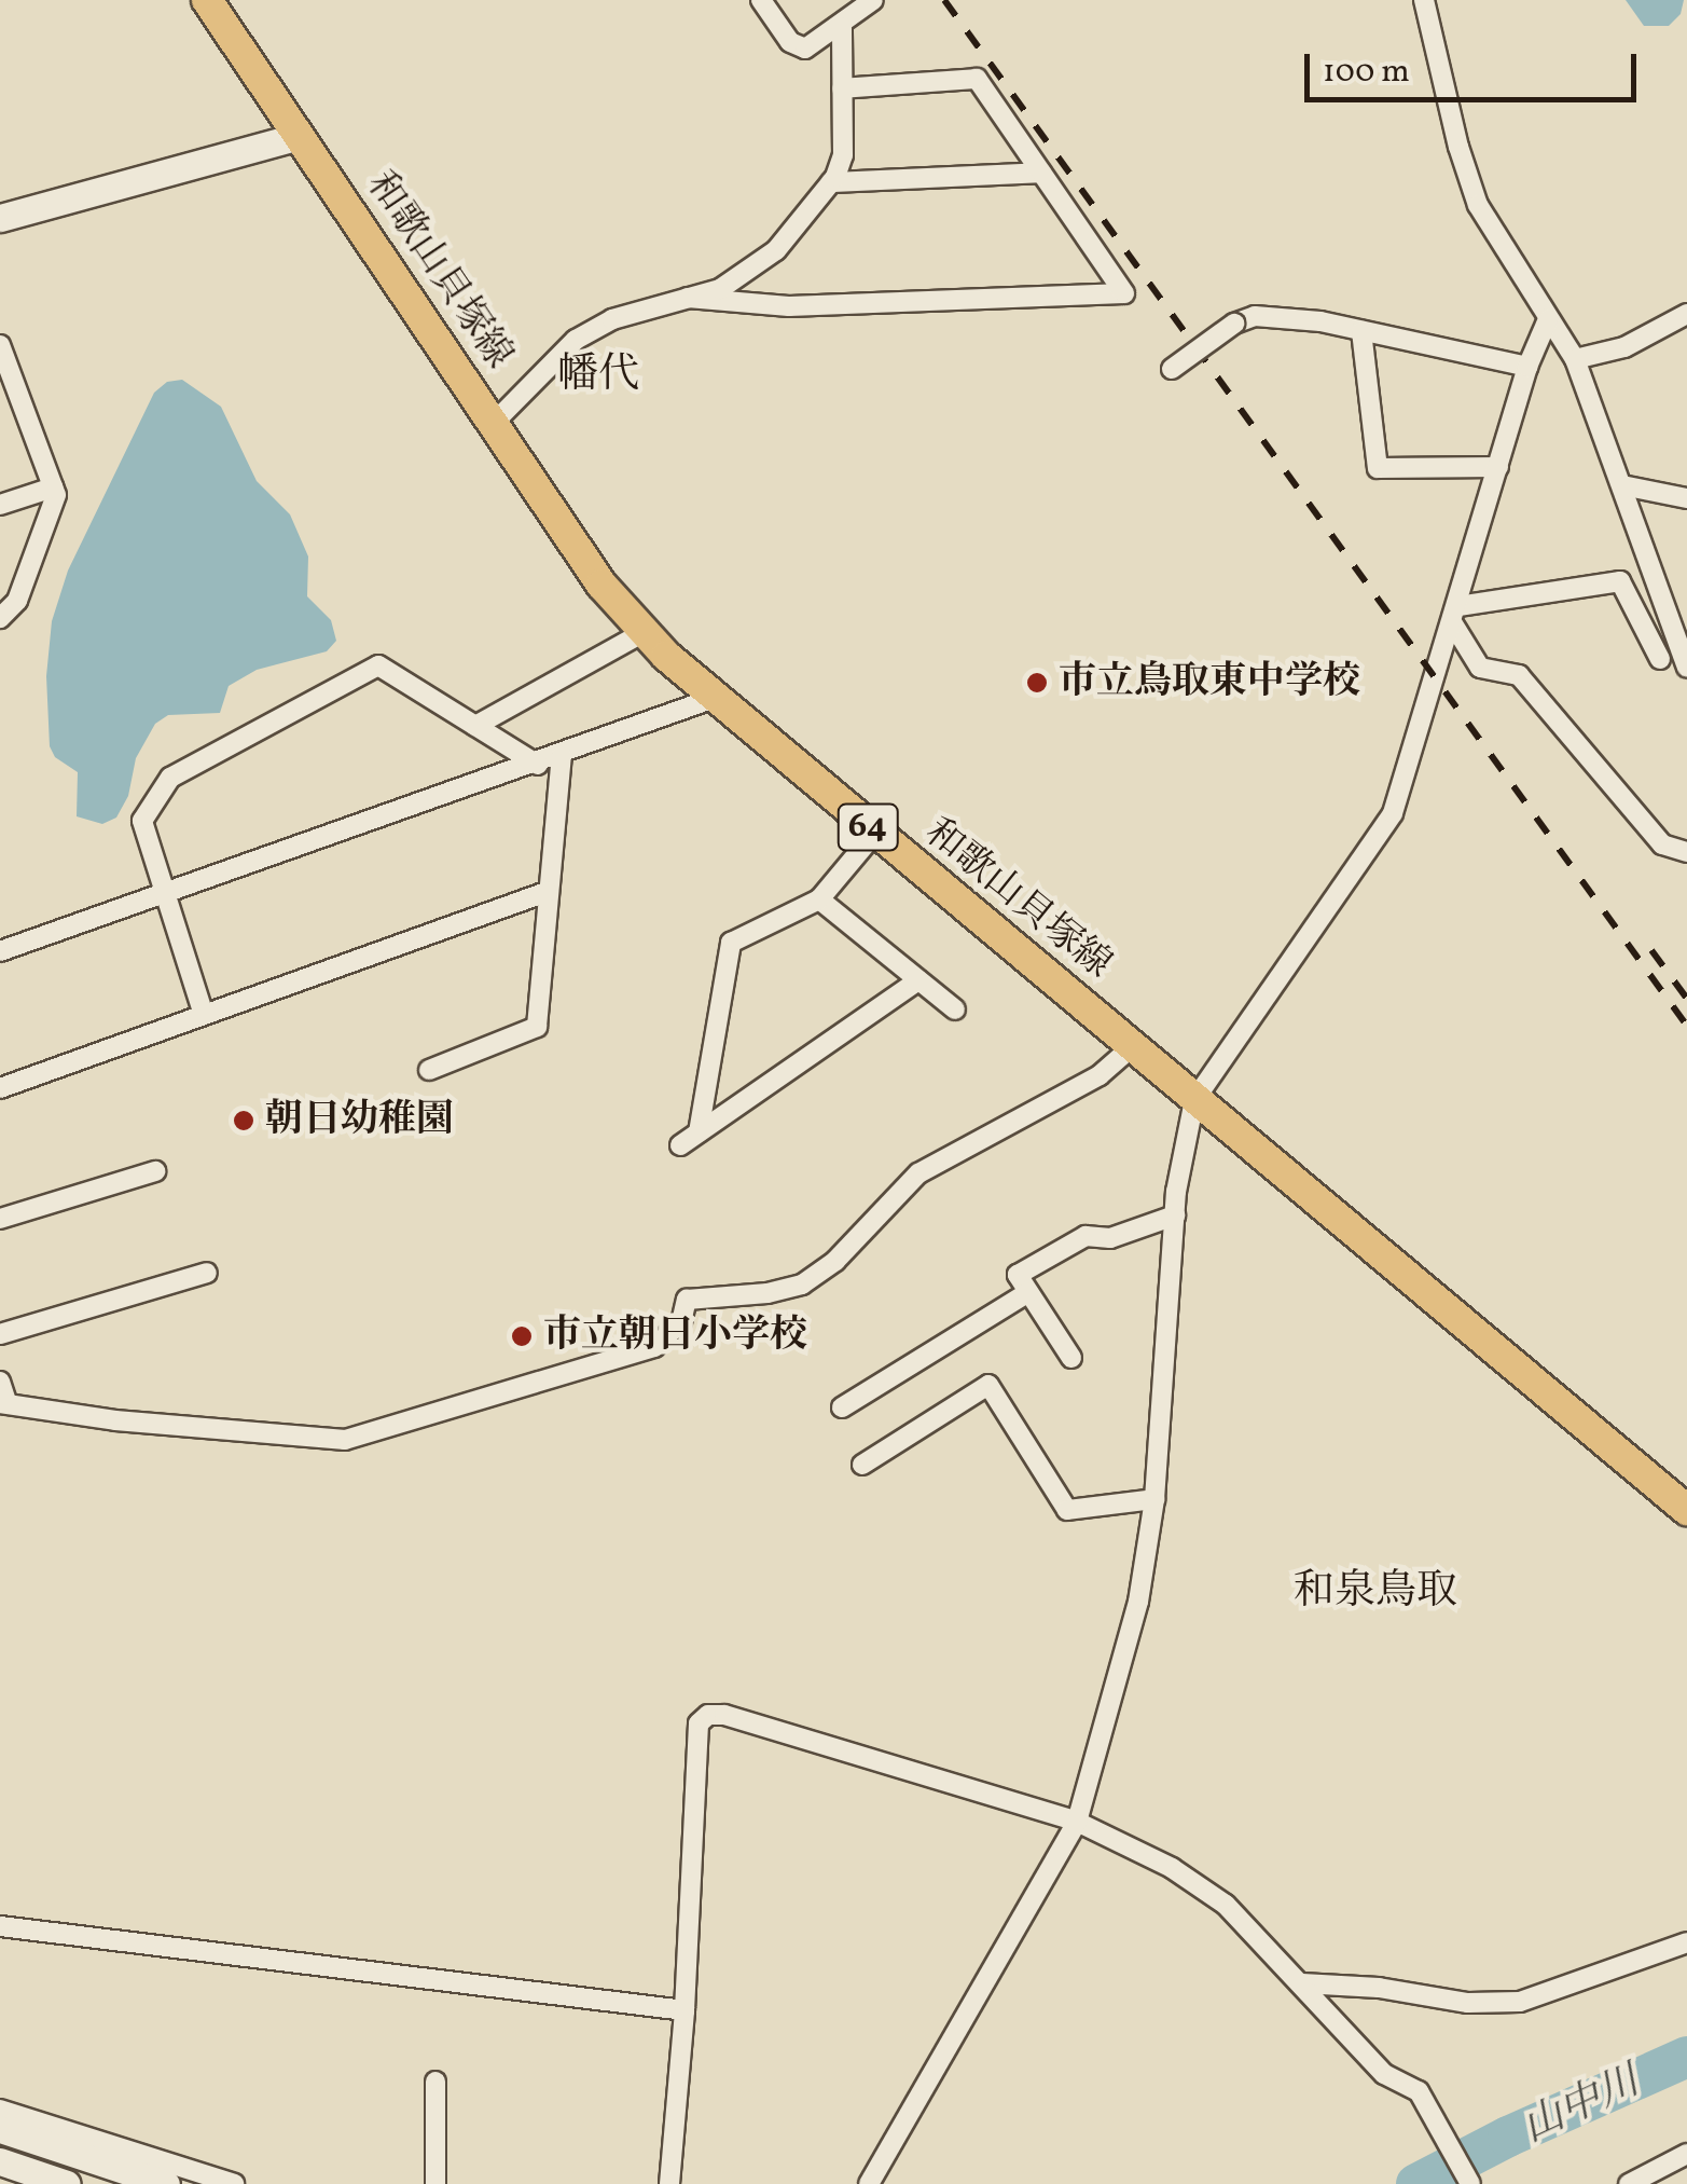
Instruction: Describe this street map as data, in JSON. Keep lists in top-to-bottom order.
{
  "streets": {
    "main road": ["和歌山貝塚線", "64"]
  },
  "districts": ["幡代", "和泉鳥取"],
  "water": ["山中川"],
  "places": ["市立鳥取東中学校", "朝日幼稚園", "市立朝日小学校"],
  "scale_bar": "100 m"
}
